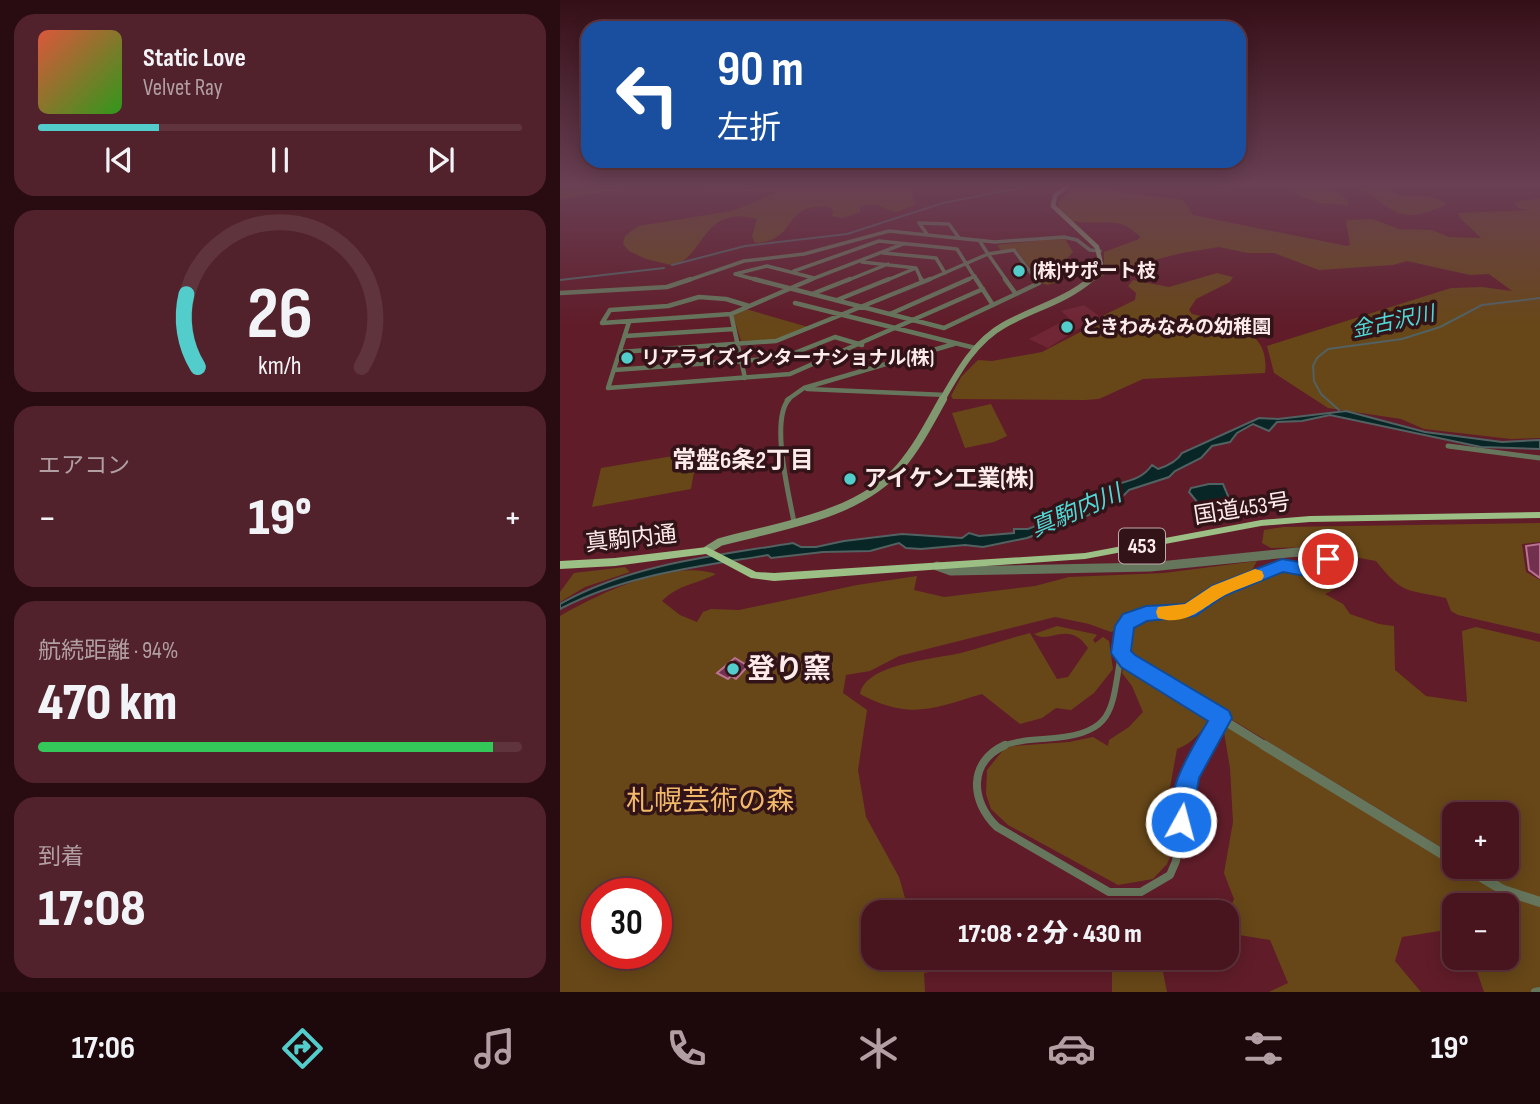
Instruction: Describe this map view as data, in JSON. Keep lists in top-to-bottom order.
{
  "streets": {
    "highway": ["国道453号", "真駒内通", "453"]
  },
  "crossings": [
    ["国道453号", "真駒内通"]
  ],
  "districts": ["常盤6条2丁目"],
  "water": ["金古沢川", "真駒内川"],
  "parks": ["札幌芸術の森"],
  "places": [
    "(株)サポート枝",
    "ときわみなみの幼稚園",
    "リアライズインターナショナル(株)",
    "アイケン工業(株)",
    "登り窯"
  ],
  "page": {
    "turn": ["90 m", "左折"],
    "song": ["Static Love", "Velvet Ray"],
    "tile": [
      "エアコン",
      ["航続距離 · 94%", "470 km"],
      ["到着", "17:08"]
    ],
    "heat": ["−", "19°", "+"],
    "map_buttons": ["+", "−"],
    "limit": "30",
    "trip": "17:08 · 2 分 · 430 m",
    "tabs": ["17:06", "19°"],
    "gauge": ["26", "km/h"]
  }
}
